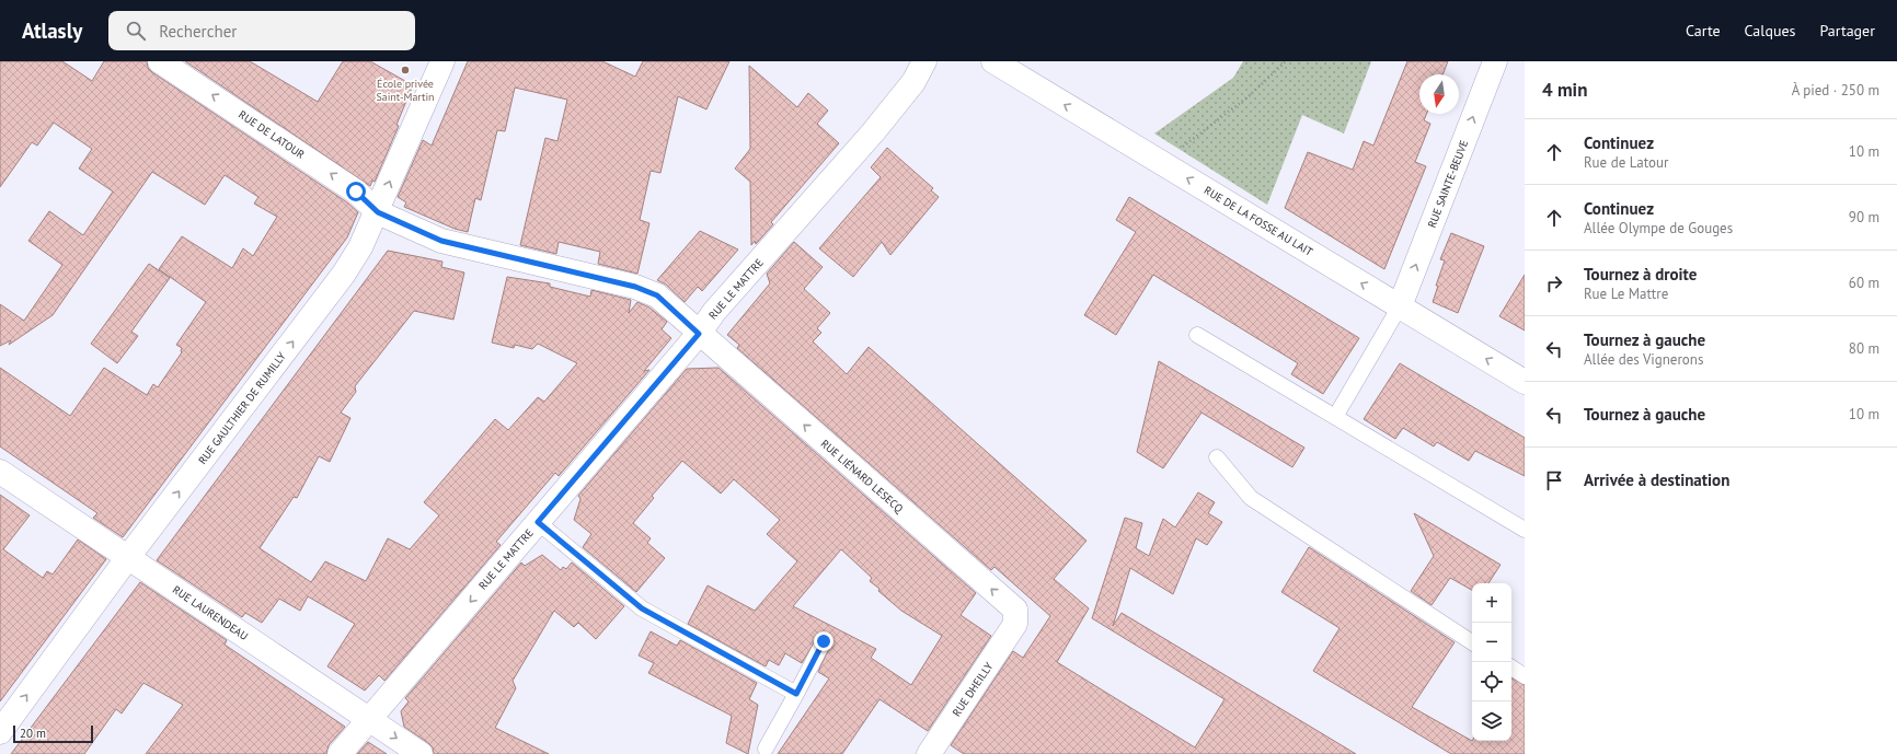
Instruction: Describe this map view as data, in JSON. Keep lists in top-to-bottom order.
{
  "streets": {
    "street": [
      "RUE DE LATOUR",
      "RUE SAINTE-BEUVE",
      "RUE DE LA FOSSE AU LAIT",
      "RUE LE MATTRE",
      "RUE GAULTHIER DE RUMILLY",
      "RUE LIÉNARD LESECQ",
      "RUE LAURENDEAU",
      "RUE DHEILLY"
    ]
  },
  "crossings": [
    ["RUE DE LATOUR", "RUE LE MATTRE"],
    ["RUE DE LATOUR", "RUE GAULTHIER DE RUMILLY"],
    ["RUE DE LATOUR", "RUE LIÉNARD LESECQ"],
    ["RUE SAINTE-BEUVE", "RUE DE LA FOSSE AU LAIT"],
    ["RUE LE MATTRE", "RUE LIÉNARD LESECQ"],
    ["RUE LE MATTRE", "RUE LAURENDEAU"],
    ["RUE GAULTHIER DE RUMILLY", "RUE LAURENDEAU"],
    ["RUE LIÉNARD LESECQ", "RUE DHEILLY"]
  ],
  "one_way": [
    "RUE DE LATOUR",
    "RUE SAINTE-BEUVE",
    "RUE DE LA FOSSE AU LAIT",
    "RUE GAULTHIER DE RUMILLY",
    "RUE LIÉNARD LESECQ"
  ],
  "places": ["École privée Saint-Martin"],
  "scale_bar": "20 m",
  "north": "bottom",
  "page": {
    "header": "Atlasly",
    "search": "Rechercher",
    "nav": ["Carte", "Calques", "Partager"],
    "heading": ["4 min", "À pied · 250 m"],
    "list": [
      ["Continuez", "Rue de Latour", "10 m"],
      ["Continuez", "Allée Olympe de Gouges", "90 m"],
      ["Tournez à droite", "Rue Le Mattre", "60 m"],
      ["Tournez à gauche", "Allée des Vignerons", "80 m"],
      ["Tournez à gauche", "10 m"],
      "Arrivée à destination"
    ],
    "map_buttons": ["+", "−"],
    "scale": "20 m"
  }
}
